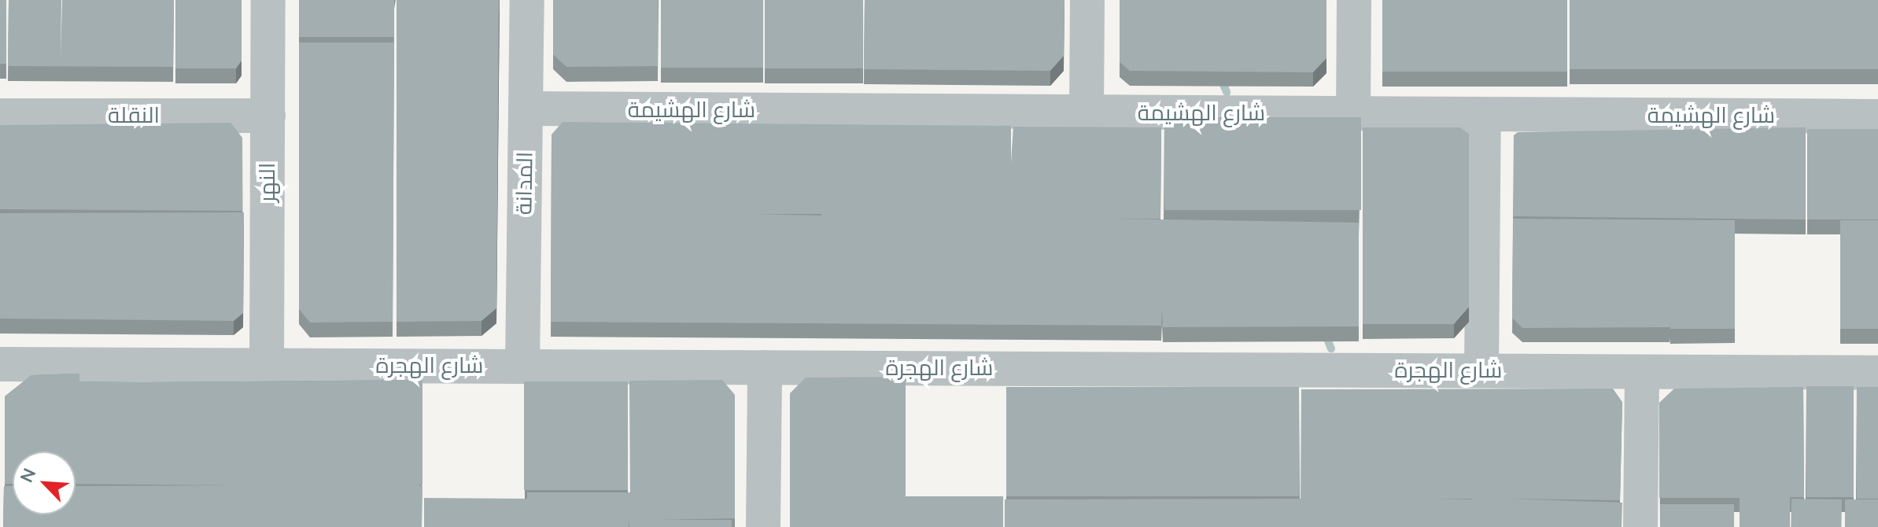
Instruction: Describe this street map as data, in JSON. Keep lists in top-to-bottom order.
{
  "streets": {
    "street": [
      "شارع الهشيمة",
      "النقلة",
      "النهر",
      "المدانة",
      "شارع الهجرة"
    ]
  },
  "crossings": [
    ["شارع الهشيمة", "المدانة"],
    ["النقلة", "النهر"],
    ["النهر", "شارع الهجرة"],
    ["المدانة", "شارع الهجرة"]
  ],
  "north": "top left"
}
